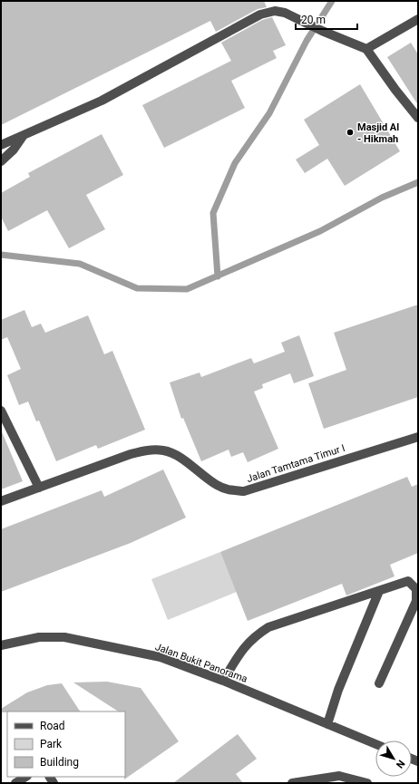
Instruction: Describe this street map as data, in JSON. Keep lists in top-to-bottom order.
{
  "streets": {
    "street": ["Jalan Tamtama Timur I", "Jalan Bukit Panorama"]
  },
  "places": ["Masjid Al - Hikmah"],
  "legend": ["Road", "Park", "Building"],
  "scale_bar": "20 m",
  "north": "bottom right"
}
